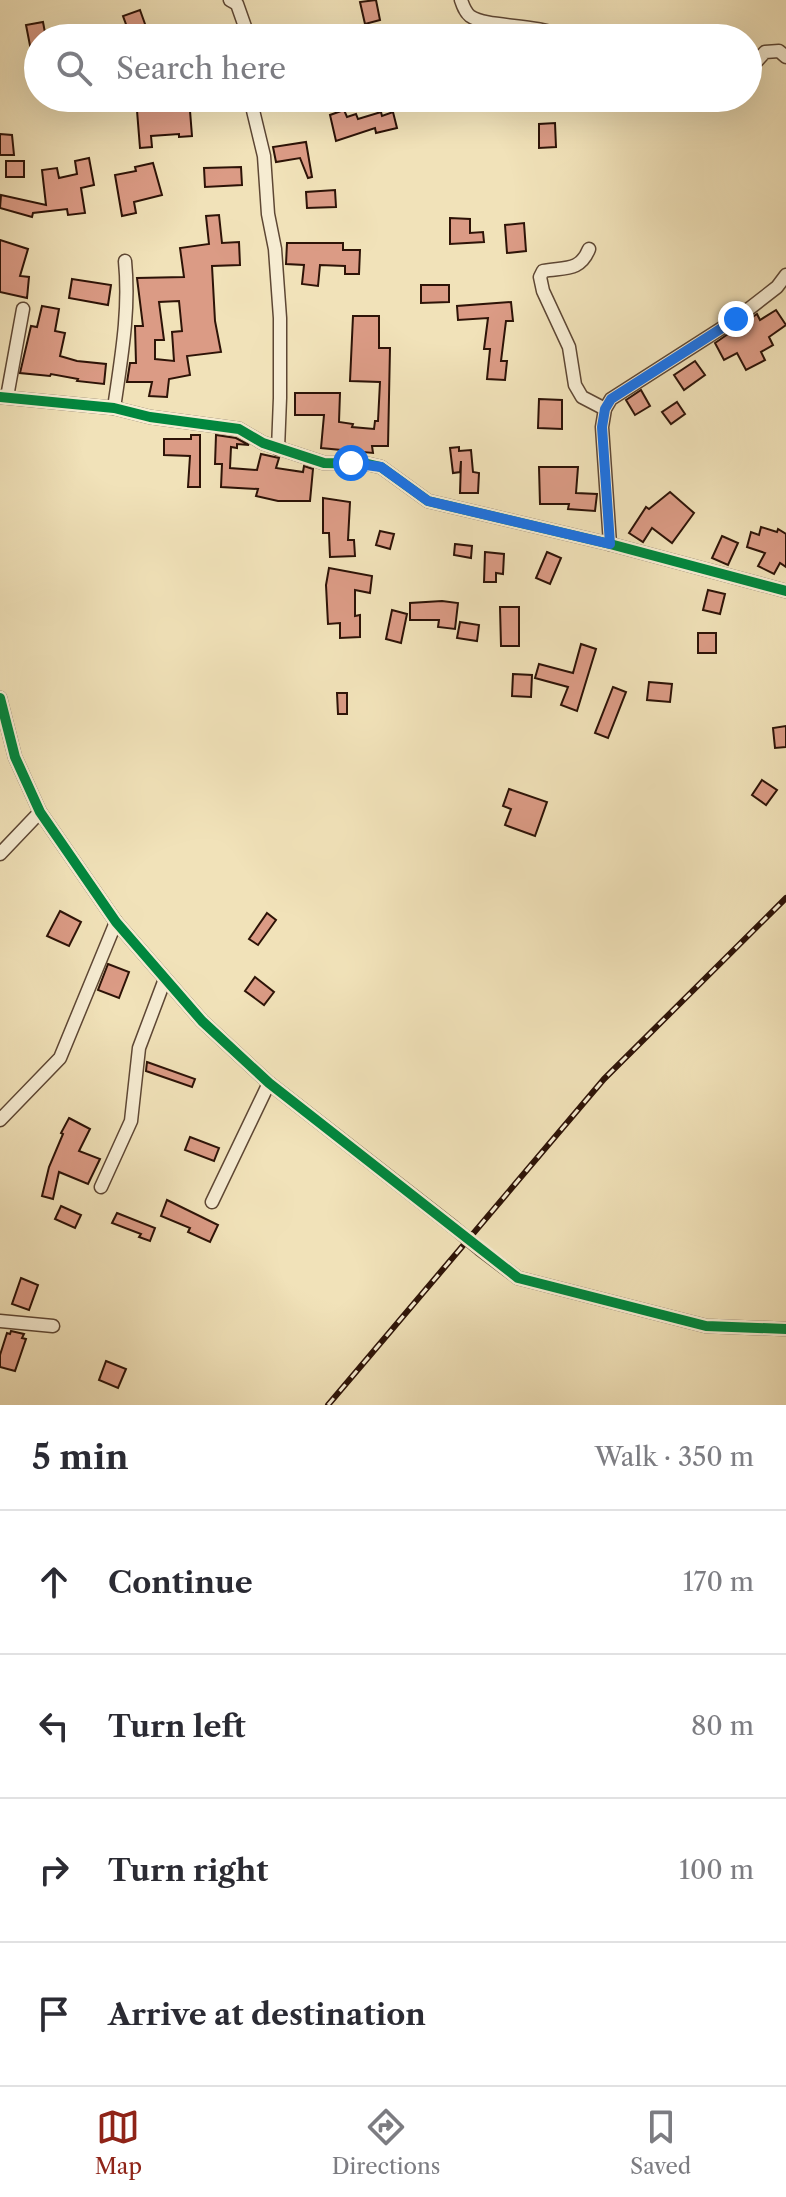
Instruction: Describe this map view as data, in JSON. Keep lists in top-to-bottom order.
{
  "page": {
    "search": "Search here",
    "heading": ["5 min", "Walk · 350 m"],
    "list": [
      ["Continue", "170 m"],
      ["Turn left", "80 m"],
      ["Turn right", "100 m"],
      "Arrive at destination"
    ],
    "nav": ["Map", "Directions", "Saved"]
  }
}
